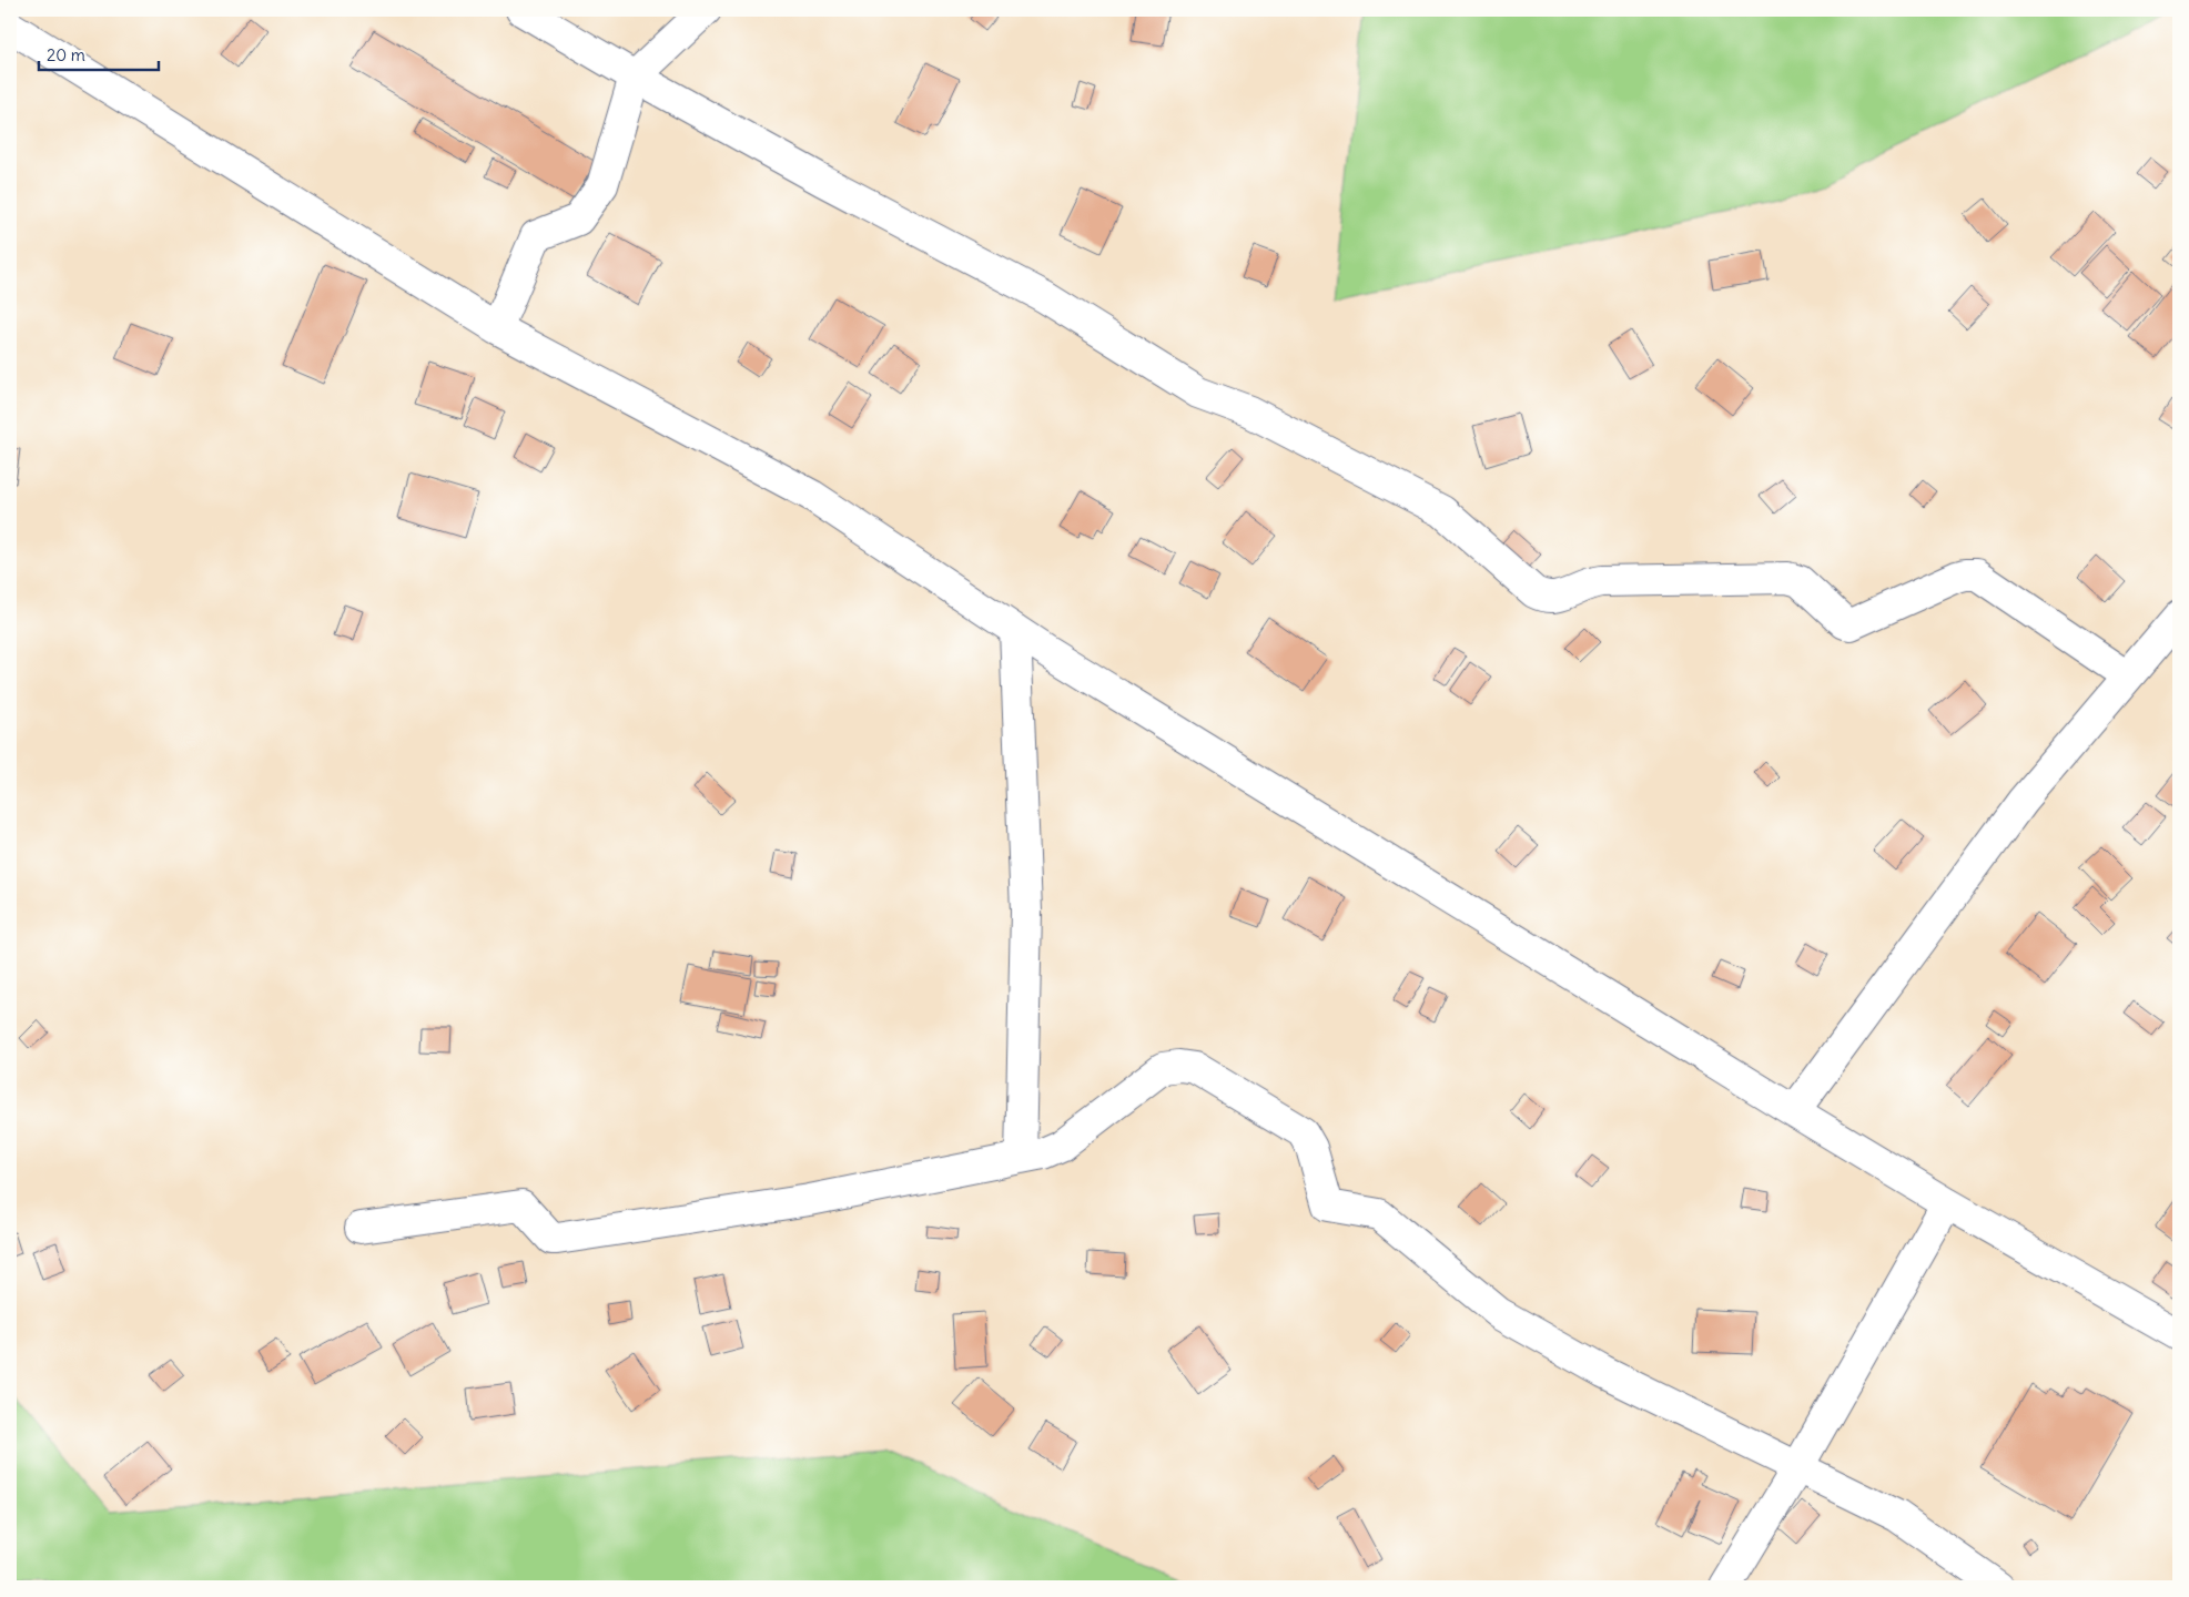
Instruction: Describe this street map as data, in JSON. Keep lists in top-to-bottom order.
{
  "scale_bar": "20 m"
}
